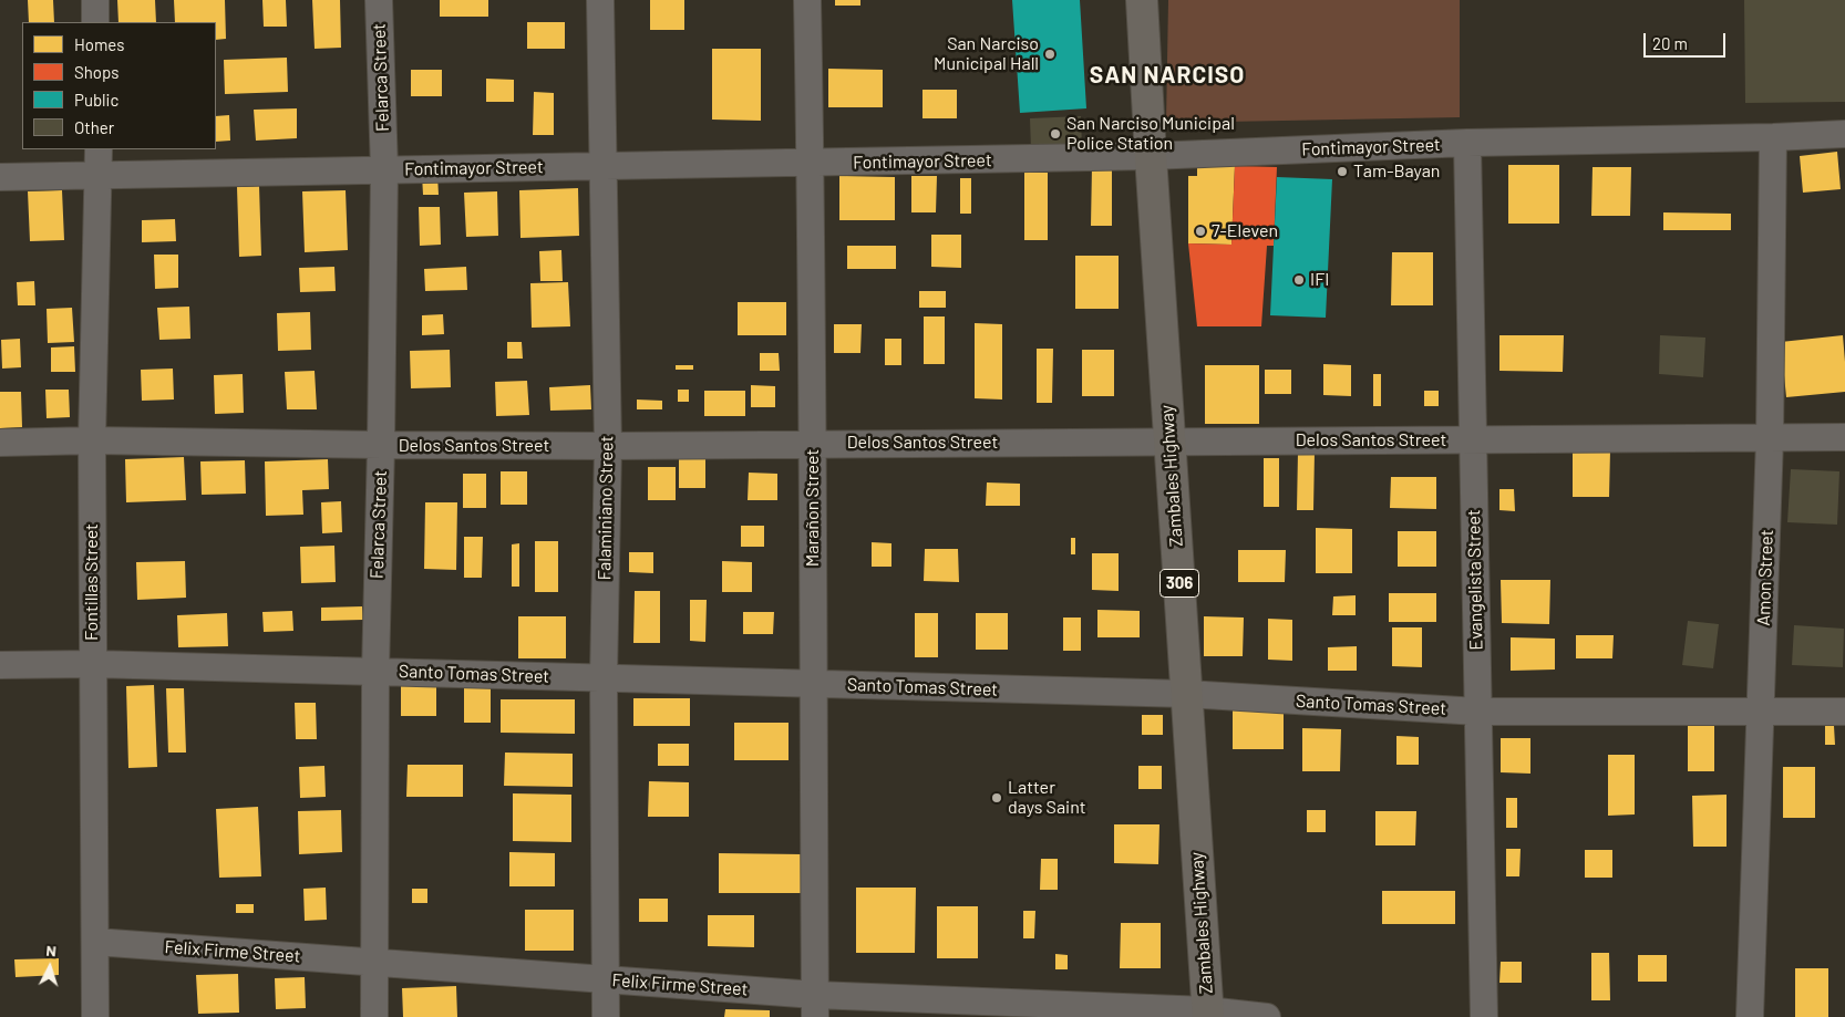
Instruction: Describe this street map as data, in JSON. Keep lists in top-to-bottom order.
{
  "streets": {
    "main road": ["Zambales Highway", "306"],
    "street": [
      "Felarca Street",
      "Fontimayor Street",
      "Delos Santos Street",
      "Falaminiano Street",
      "Marañon Street",
      "Amon Street",
      "Evangelista Street",
      "Fontillas Street",
      "Santo Tomas Street",
      "Felix Firme Street"
    ]
  },
  "crossings": [
    ["Felarca Street", "Fontimayor Street"],
    ["Felarca Street", "Delos Santos Street"],
    ["Felarca Street", "Santo Tomas Street"],
    ["Felarca Street", "Felix Firme Street"],
    ["Fontimayor Street", "Zambales Highway"],
    ["Fontimayor Street", "Falaminiano Street"],
    ["Fontimayor Street", "Marañon Street"],
    ["Fontimayor Street", "Amon Street"],
    ["Fontimayor Street", "Evangelista Street"],
    ["Fontimayor Street", "Fontillas Street"],
    ["Delos Santos Street", "Zambales Highway"],
    ["Delos Santos Street", "Falaminiano Street"],
    ["Delos Santos Street", "Marañon Street"],
    ["Delos Santos Street", "Amon Street"],
    ["Delos Santos Street", "Evangelista Street"],
    ["Delos Santos Street", "Fontillas Street"],
    ["Zambales Highway", "Santo Tomas Street"],
    ["Zambales Highway", "Felix Firme Street"],
    ["Falaminiano Street", "Santo Tomas Street"],
    ["Falaminiano Street", "Felix Firme Street"],
    ["Marañon Street", "Santo Tomas Street"],
    ["Marañon Street", "Felix Firme Street"],
    ["Amon Street", "Santo Tomas Street"],
    ["Evangelista Street", "Santo Tomas Street"],
    ["Fontillas Street", "Santo Tomas Street"],
    ["Fontillas Street", "Felix Firme Street"]
  ],
  "districts": ["SAN NARCISO"],
  "places": [
    "San Narciso Municipal Hall",
    "San Narciso Municipal Police Station",
    "Tam-Bayan",
    "7-Eleven",
    "IFI",
    "Latter days Saint"
  ],
  "legend": [
    "Homes",
    "Shops",
    "Public",
    "Other"
  ],
  "scale_bar": "20 m",
  "north": "top"
}
